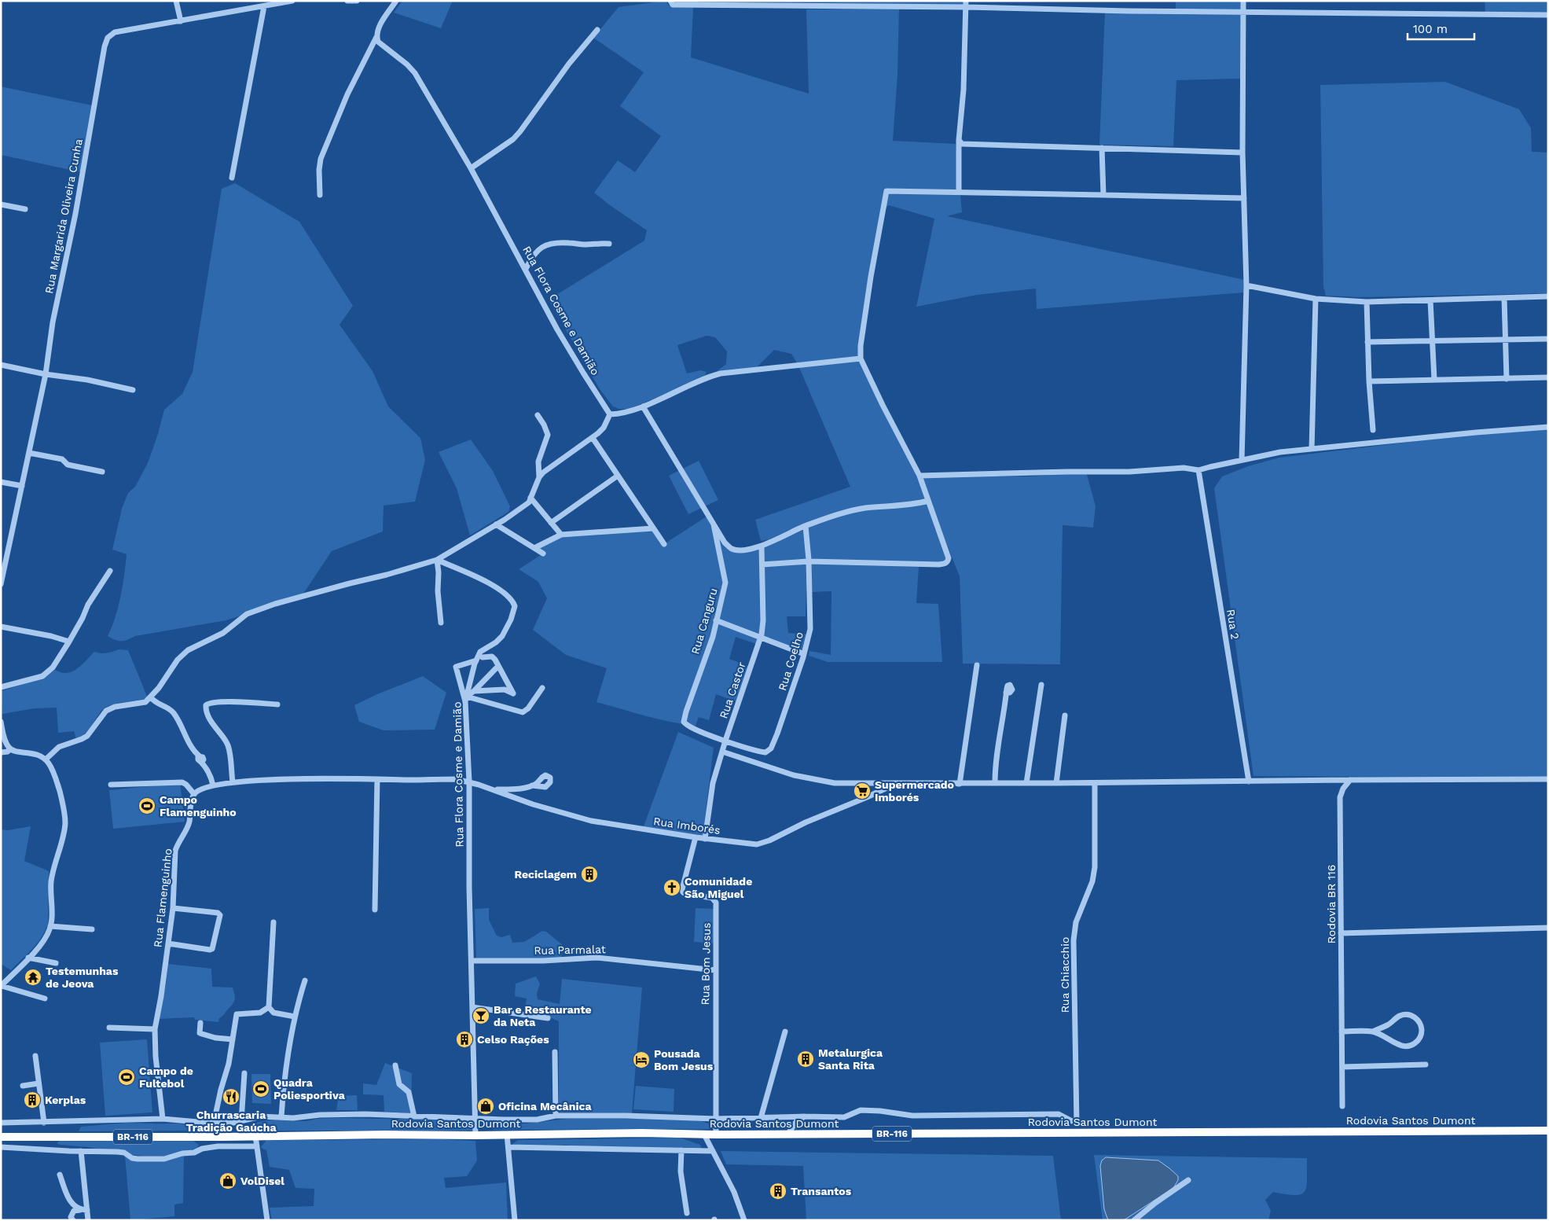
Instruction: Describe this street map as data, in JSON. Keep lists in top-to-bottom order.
{
  "streets": {
    "highway": ["Rodovia Santos Dumont", "BR-116"],
    "street": [
      "Rua Margarida Oliveira Cunha",
      "Rua Flora Cosme e Damião",
      "Rua Canguru",
      "Rua 2",
      "Rua Coelho",
      "Rua Castor",
      "Rua Imborés",
      "Rua Flamenguinho",
      "Rodovia BR 116",
      "Rua Parmalat",
      "Rua Bom Jesus",
      "Rua Chiacchio"
    ]
  },
  "crossings": [
    ["Rua Flora Cosme e Damião", "Rua Imborés"],
    ["Rua Flora Cosme e Damião", "Rua Parmalat"],
    ["Rua Flora Cosme e Damião", "Rodovia Santos Dumont"],
    ["Rua Canguru", "Rua Coelho"],
    ["Rua Canguru", "Rua Castor"],
    ["Rua Coelho", "Rua Castor"],
    ["Rua Castor", "Rua Imborés"],
    ["Rua Imborés", "Rua Bom Jesus"],
    ["Rua Parmalat", "Rua Bom Jesus"],
    ["Rua Bom Jesus", "Rodovia Santos Dumont"]
  ],
  "places": {
    "supermarket": ["Supermercado Imborés"],
    "sports": ["Campo Flamenguinho", "Campo de Fultebol", "Quadra Poliesportiva"],
    "building": [
      "Reciclagem",
      "Celso Rações",
      "Metalurgica Santa Rita",
      "Kerplas",
      "Transantos"
    ],
    "church": ["Comunidade São Miguel"],
    "temple": ["Testemunhas de Jeova"],
    "bar": ["Bar e Restaurante da Neta"],
    "hotel": ["Pousada Bom Jesus"],
    "restaurant": ["Churrascaria Tradição Gaúcha"],
    "shop": ["Oficina Mecânica", "VolDisel"]
  },
  "scale_bar": "100 m"
}
